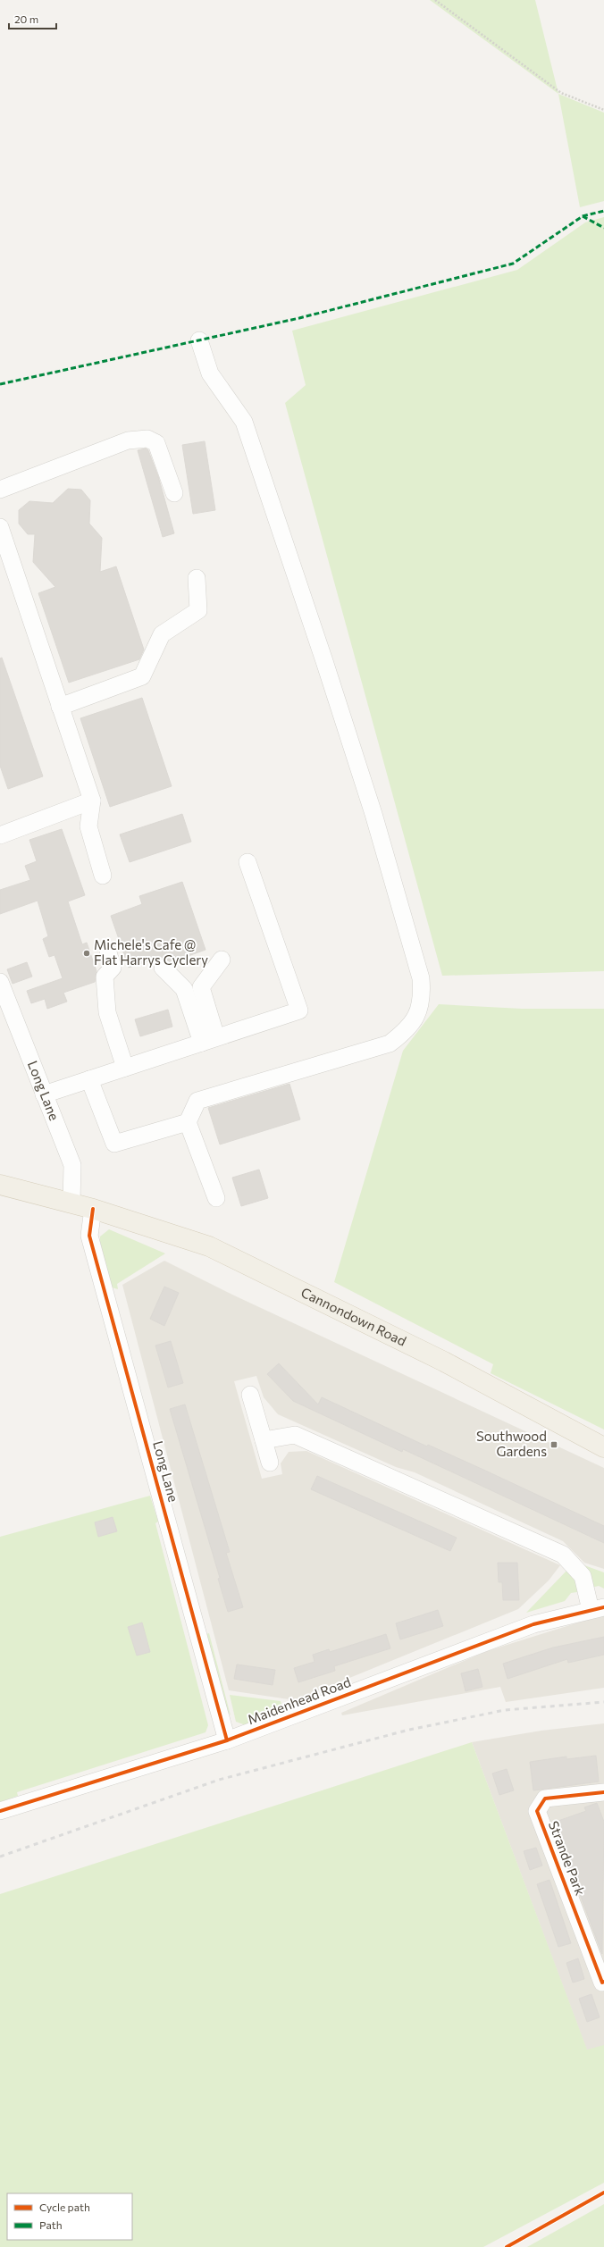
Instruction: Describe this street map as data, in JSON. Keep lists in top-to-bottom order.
{
  "streets": {
    "main road": ["Cannondown Road"],
    "street": ["Long Lane", "Maidenhead Road", "Strande Park"]
  },
  "crossings": [
    ["Long Lane", "Cannondown Road"],
    ["Long Lane", "Maidenhead Road"]
  ],
  "places": {
    "other": ["Michele's Cafe @ Flat Harrys Cyclery"],
    "transit": ["Southwood Gardens"]
  },
  "legend": ["Cycle path", "Path"],
  "scale_bar": "20 m"
}
